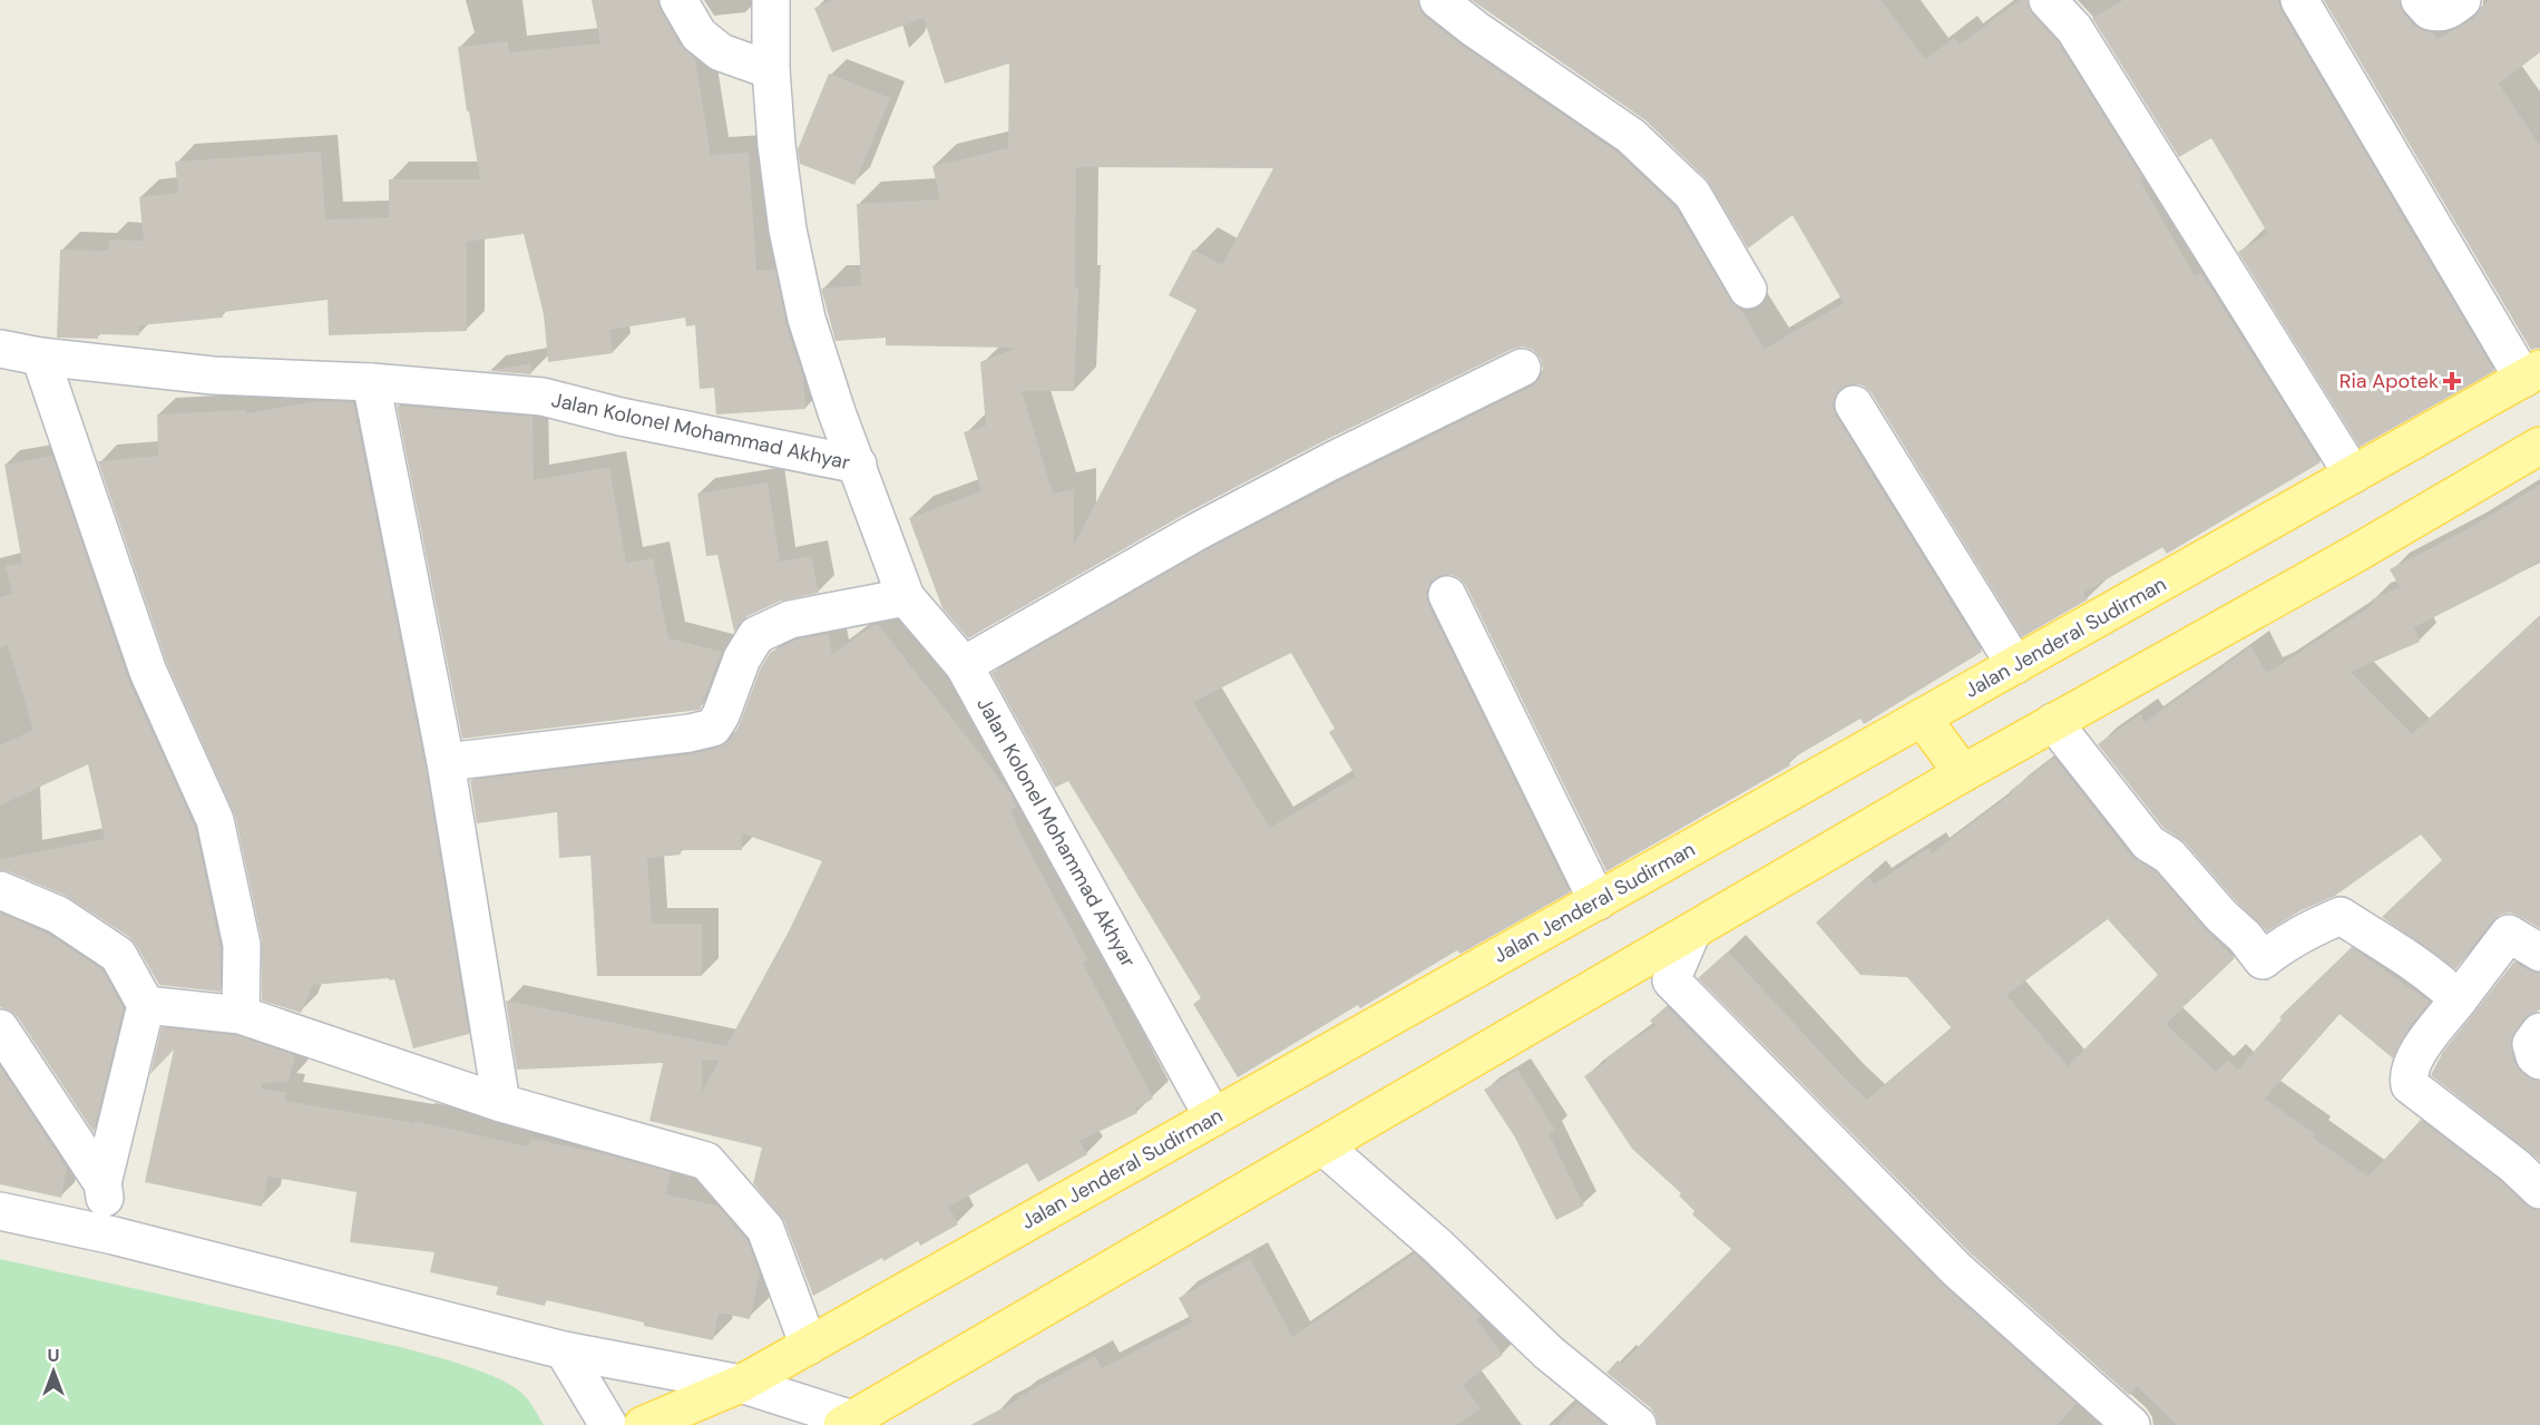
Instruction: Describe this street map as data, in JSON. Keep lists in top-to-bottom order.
{
  "streets": {
    "main road": ["Jalan Jenderal Sudirman"],
    "street": ["Jalan Kolonel Mohammad Akhyar"]
  },
  "crossings": [
    ["Jalan Kolonel Mohammad Akhyar", "Jalan Jenderal Sudirman"]
  ],
  "places": {
    "health": ["Ria Apotek"]
  },
  "north": "top"
}
